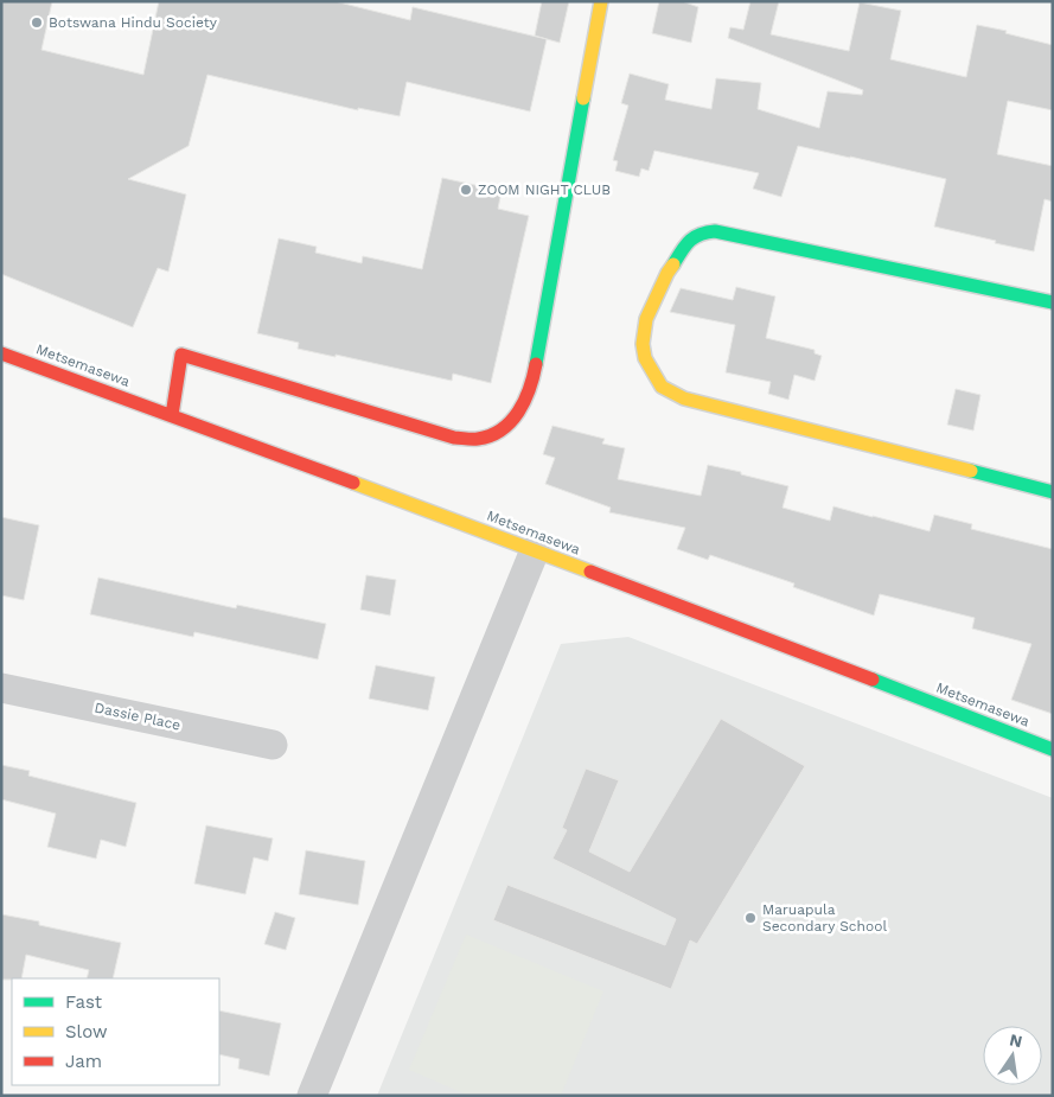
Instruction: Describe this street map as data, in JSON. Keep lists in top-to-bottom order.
{
  "streets": {
    "street": ["Metsemasewa", "Dassie Place"]
  },
  "places": ["Botswana Hindu Society", "ZOOM NIGHT CLUB", "Maruapula Secondary School"],
  "legend": ["Fast", "Slow", "Jam"],
  "north": "top"
}
